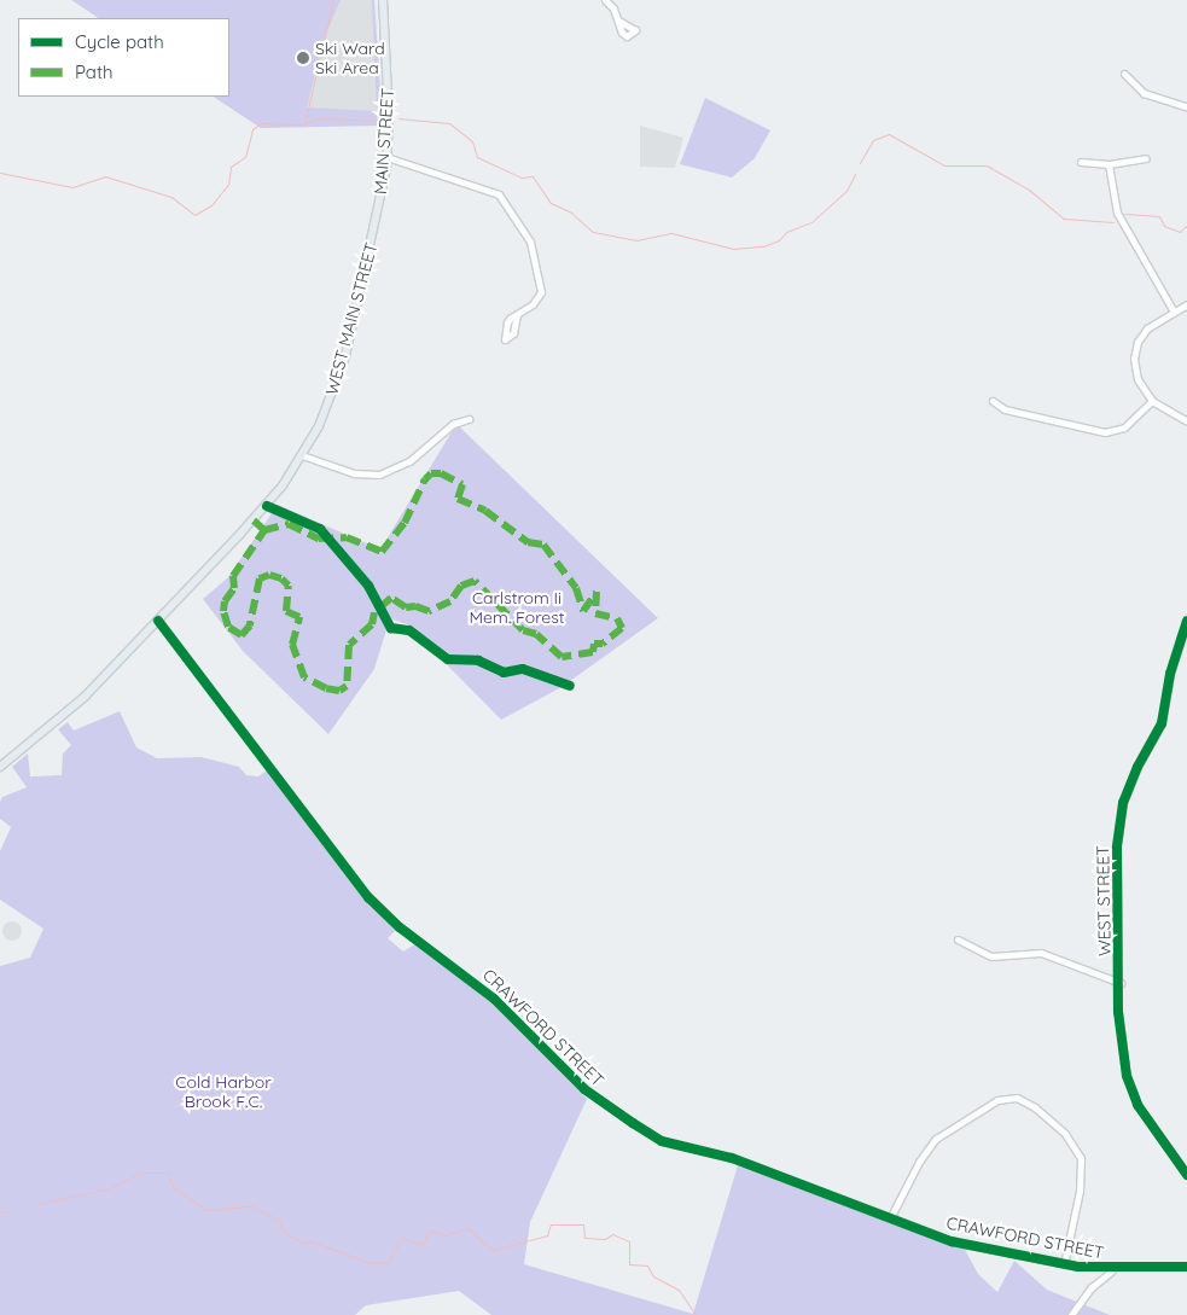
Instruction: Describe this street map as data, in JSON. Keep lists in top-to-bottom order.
{
  "streets": {
    "main road": ["MAIN STREET", "WEST MAIN STREET"],
    "street": ["WEST STREET", "CRAWFORD STREET"]
  },
  "crossings": [
    ["MAIN STREET", "WEST MAIN STREET"],
    ["WEST MAIN STREET", "CRAWFORD STREET"]
  ],
  "parks": ["Carlstrom Ii Mem. Forest", "Cold Harbor Brook F.C."],
  "places": ["Ski Ward Ski Area"],
  "legend": ["Cycle path", "Path"]
}
